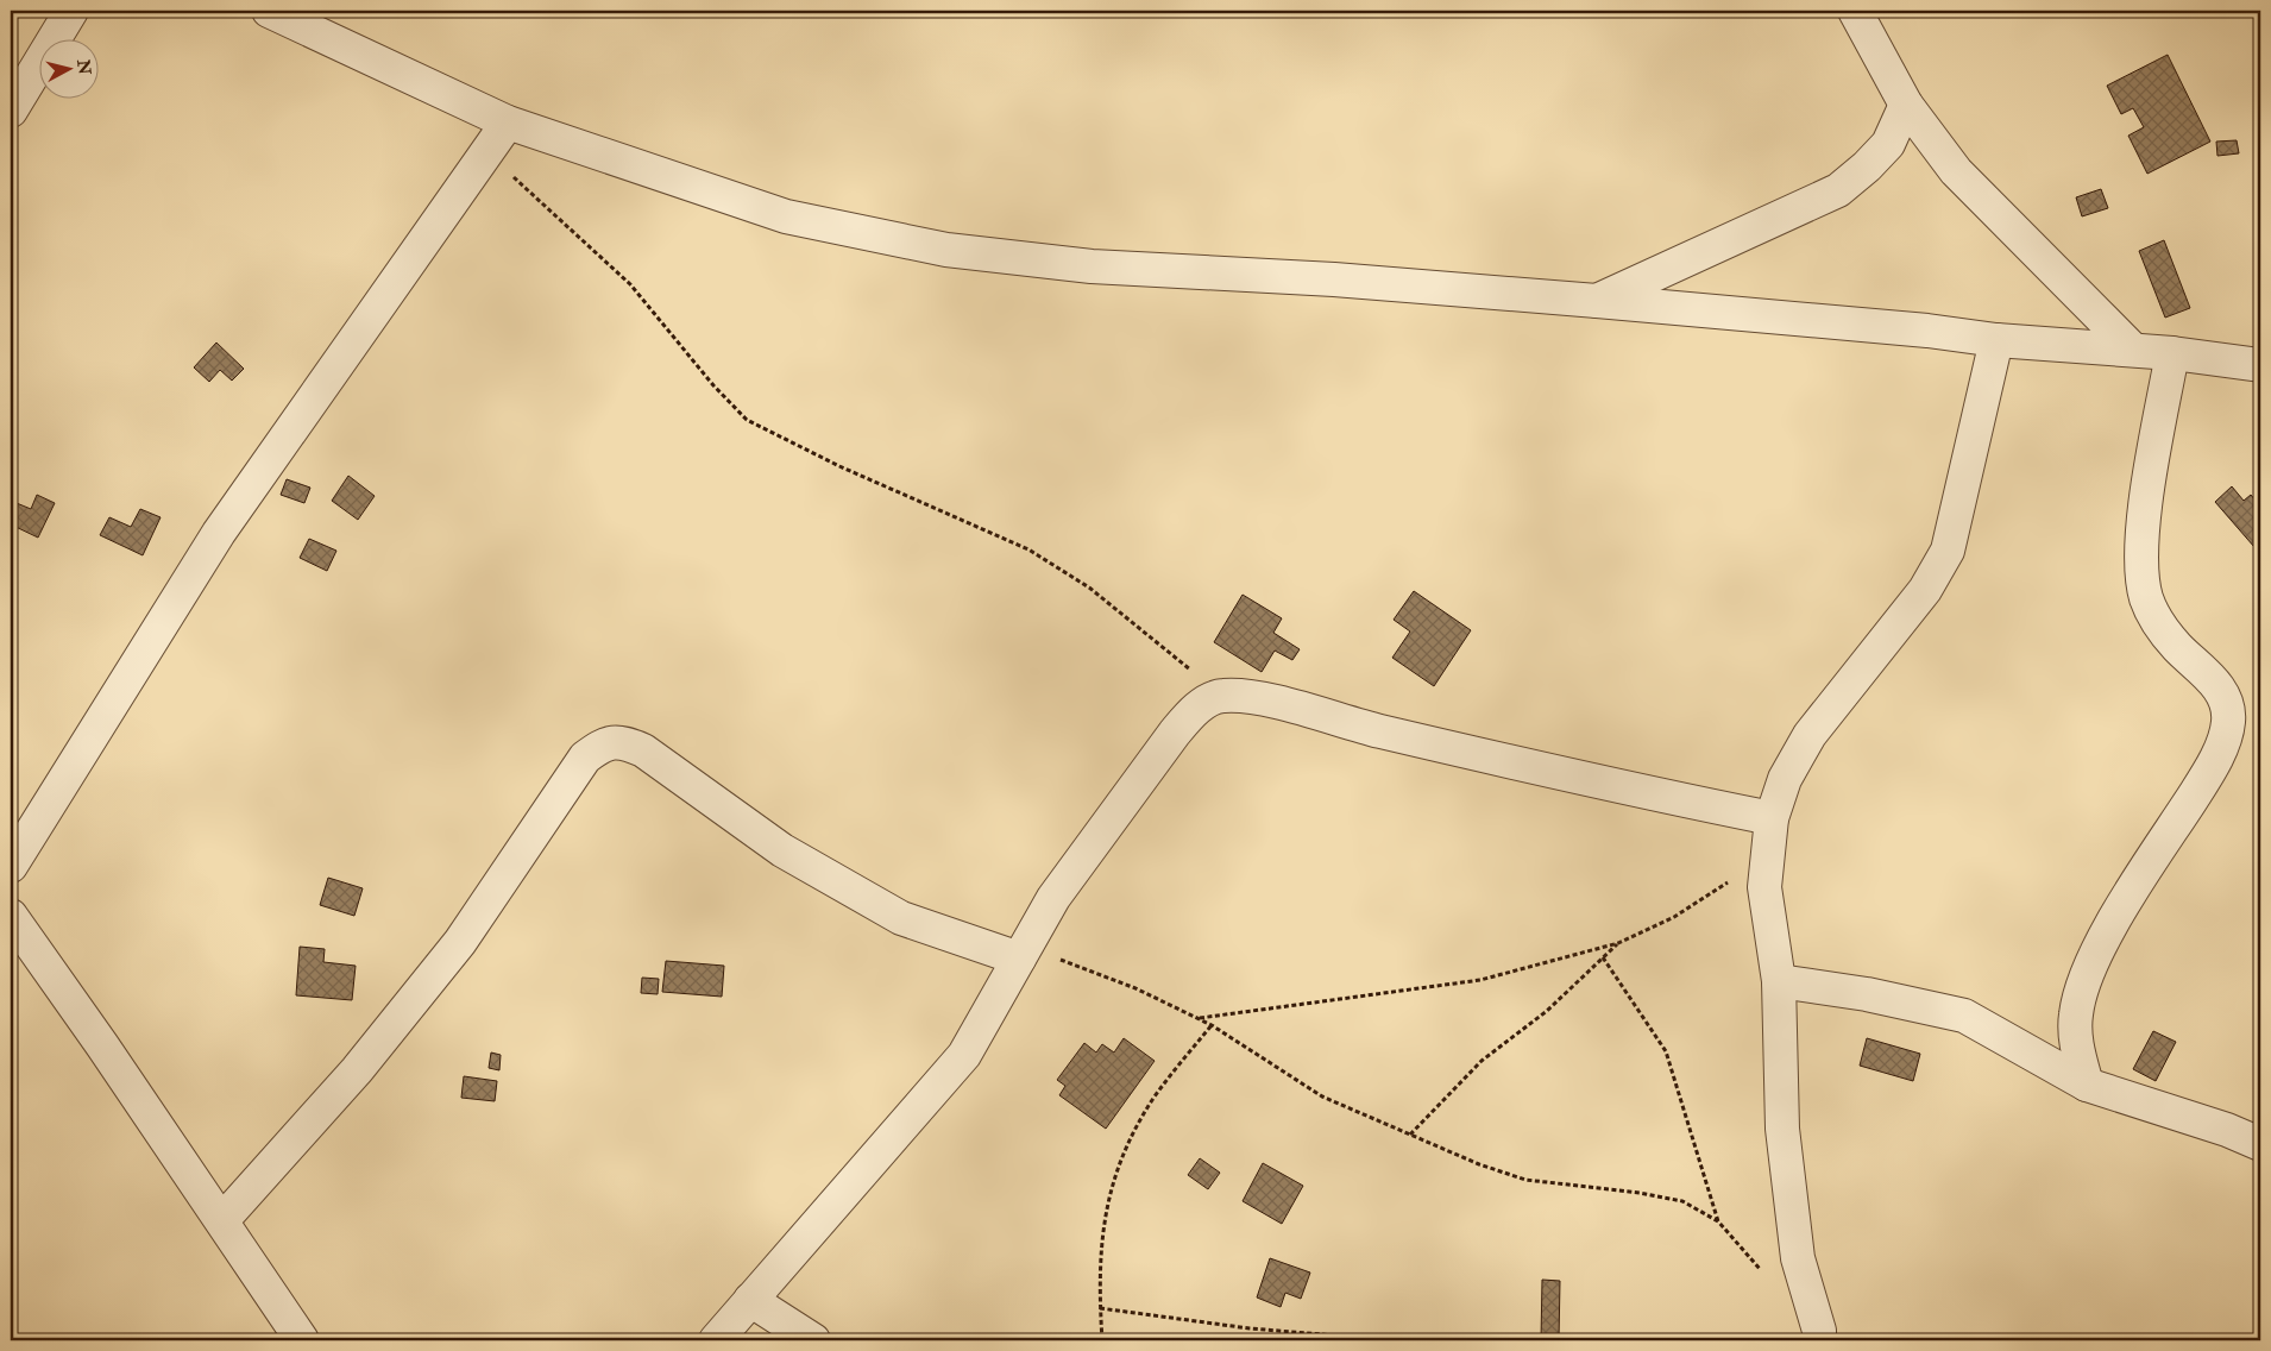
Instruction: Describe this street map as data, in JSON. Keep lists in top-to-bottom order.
{
  "north": "right"
}
